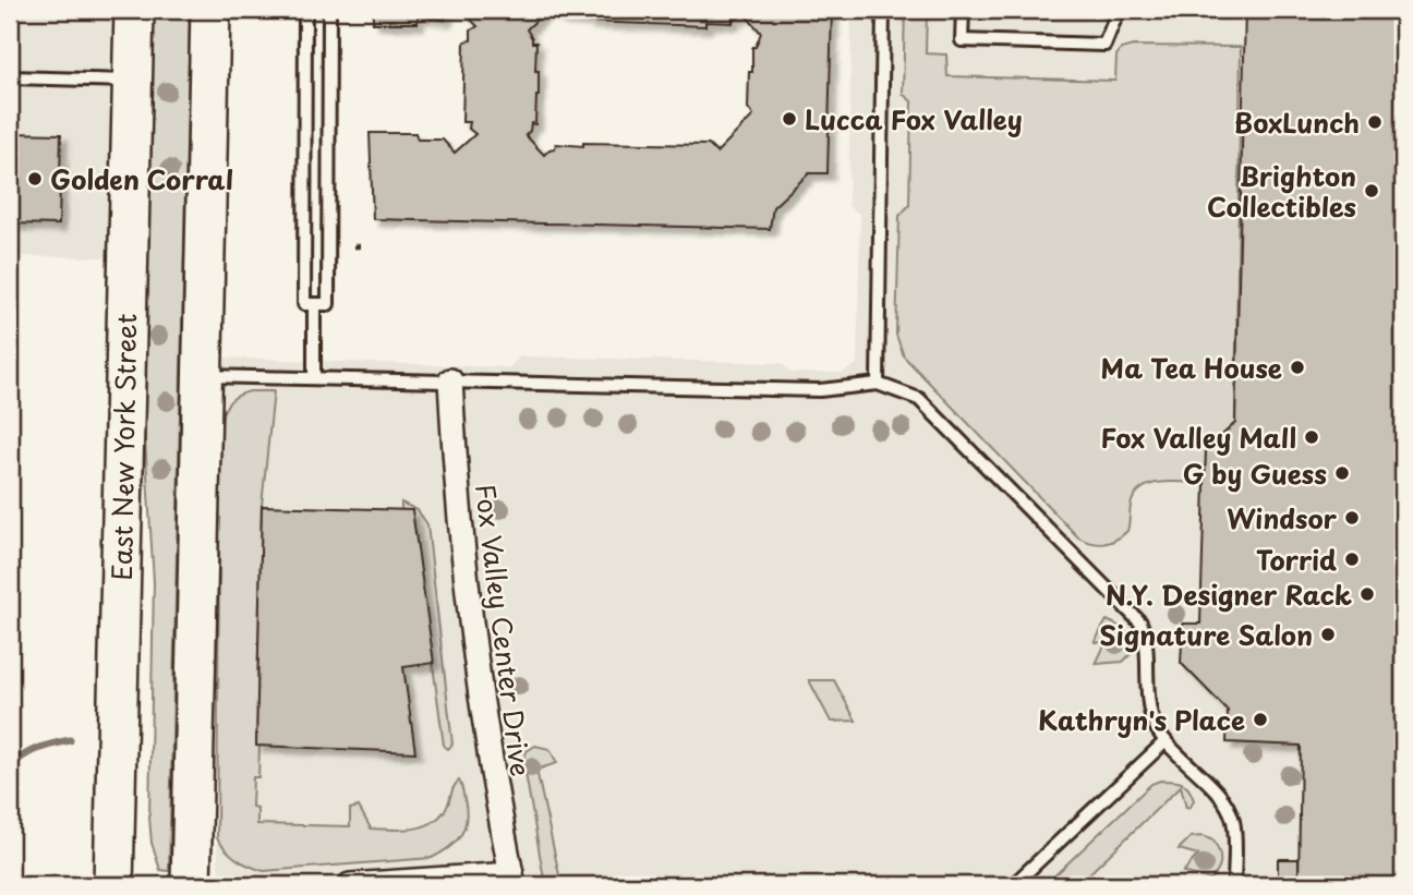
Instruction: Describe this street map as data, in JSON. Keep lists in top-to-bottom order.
{
  "streets": {
    "main road": ["East New York Street"],
    "street": ["Fox Valley Center Drive"]
  },
  "places": [
    "Lucca Fox Valley",
    "BoxLunch",
    "Golden Corral",
    "Brighton Collectibles",
    "Ma Tea House",
    "Fox Valley Mall",
    "G by Guess",
    "Windsor",
    "Torrid",
    "N.Y. Designer Rack",
    "Signature Salon",
    "Kathryn's Place"
  ]
}
